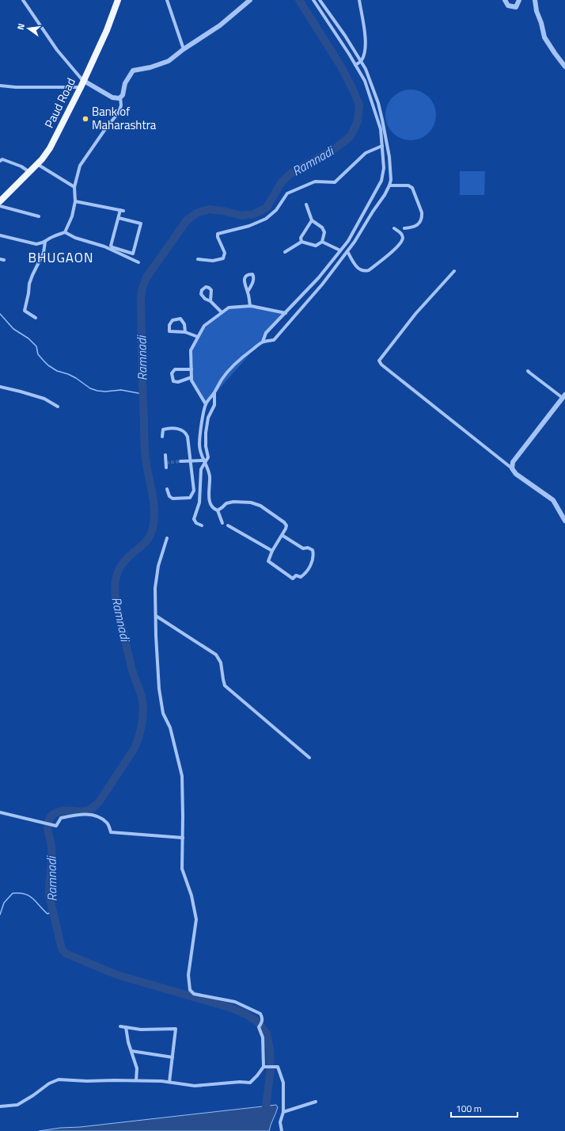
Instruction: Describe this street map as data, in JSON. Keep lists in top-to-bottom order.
{
  "streets": {
    "main road": ["Paud Road"]
  },
  "districts": ["BHUGAON"],
  "water": ["Ramnadi"],
  "places": ["Bank of Maharashtra"],
  "scale_bar": "100 m",
  "north": "left"
}
